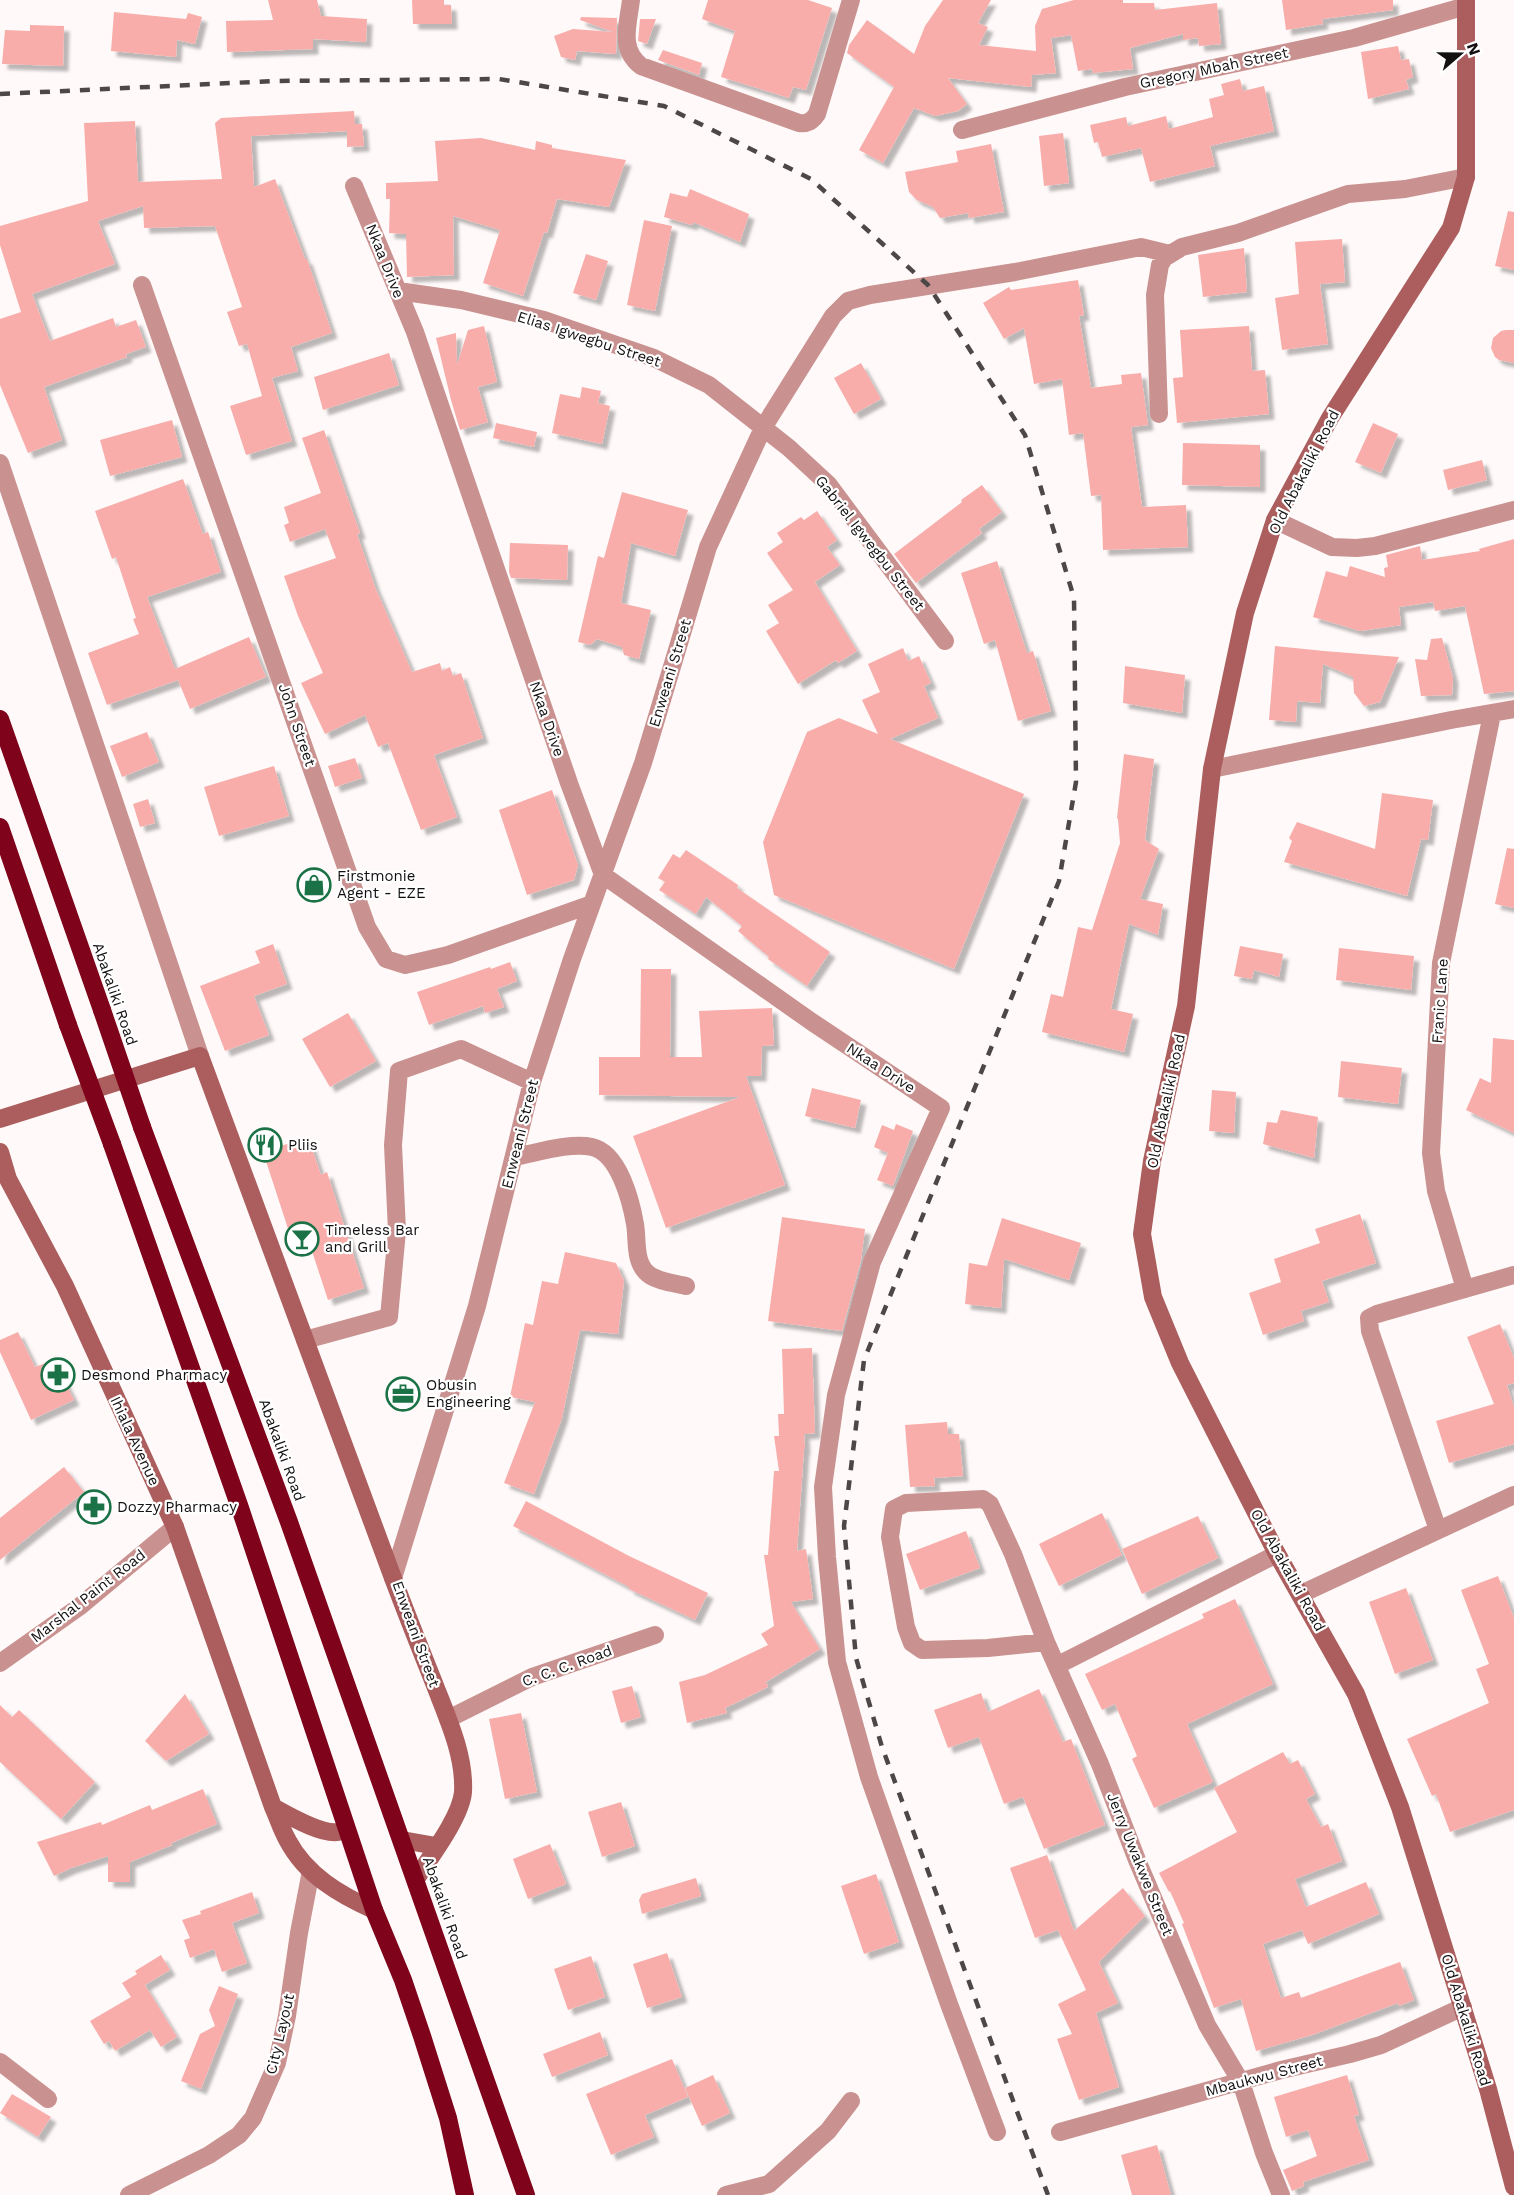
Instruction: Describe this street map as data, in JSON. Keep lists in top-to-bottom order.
{
  "streets": {
    "highway": ["Abakaliki Road"],
    "main road": ["Old Abakaliki Road", "Enweani Street", "Ihiala Avenue"],
    "street": [
      "Gregory Mbah Street",
      "Nkaa Drive",
      "Elias Igwegbu Street",
      "Gabriel Igwegbu Street",
      "John Street",
      "Franic Lane",
      "Marshal Paint Road",
      "C. C. C. Road",
      "Jerry Uwakwe Street",
      "City Layout",
      "Mbaukwu Street"
    ]
  },
  "crossings": [
    ["Gregory Mbah Street", "Old Abakaliki Road"],
    ["Nkaa Drive", "Elias Igwegbu Street"],
    ["Nkaa Drive", "Enweani Street"],
    ["Elias Igwegbu Street", "Gabriel Igwegbu Street"],
    ["Elias Igwegbu Street", "Enweani Street"],
    ["Old Abakaliki Road", "Mbaukwu Street"],
    ["Gabriel Igwegbu Street", "Enweani Street"],
    ["Enweani Street", "John Street"],
    ["Enweani Street", "Abakaliki Road"],
    ["Enweani Street", "C. C. C. Road"],
    ["Ihiala Avenue", "Marshal Paint Road"],
    ["Ihiala Avenue", "City Layout"],
    ["Jerry Uwakwe Street", "Mbaukwu Street"]
  ],
  "places": {
    "shop": ["Firstmonie Agent - EZE"],
    "restaurant": ["Pliis"],
    "bar": ["Timeless Bar and Grill"],
    "pharmacy": ["Desmond Pharmacy", "Dozzy Pharmacy"],
    "office": ["Obusin Engineering"]
  },
  "north": "right"
}
